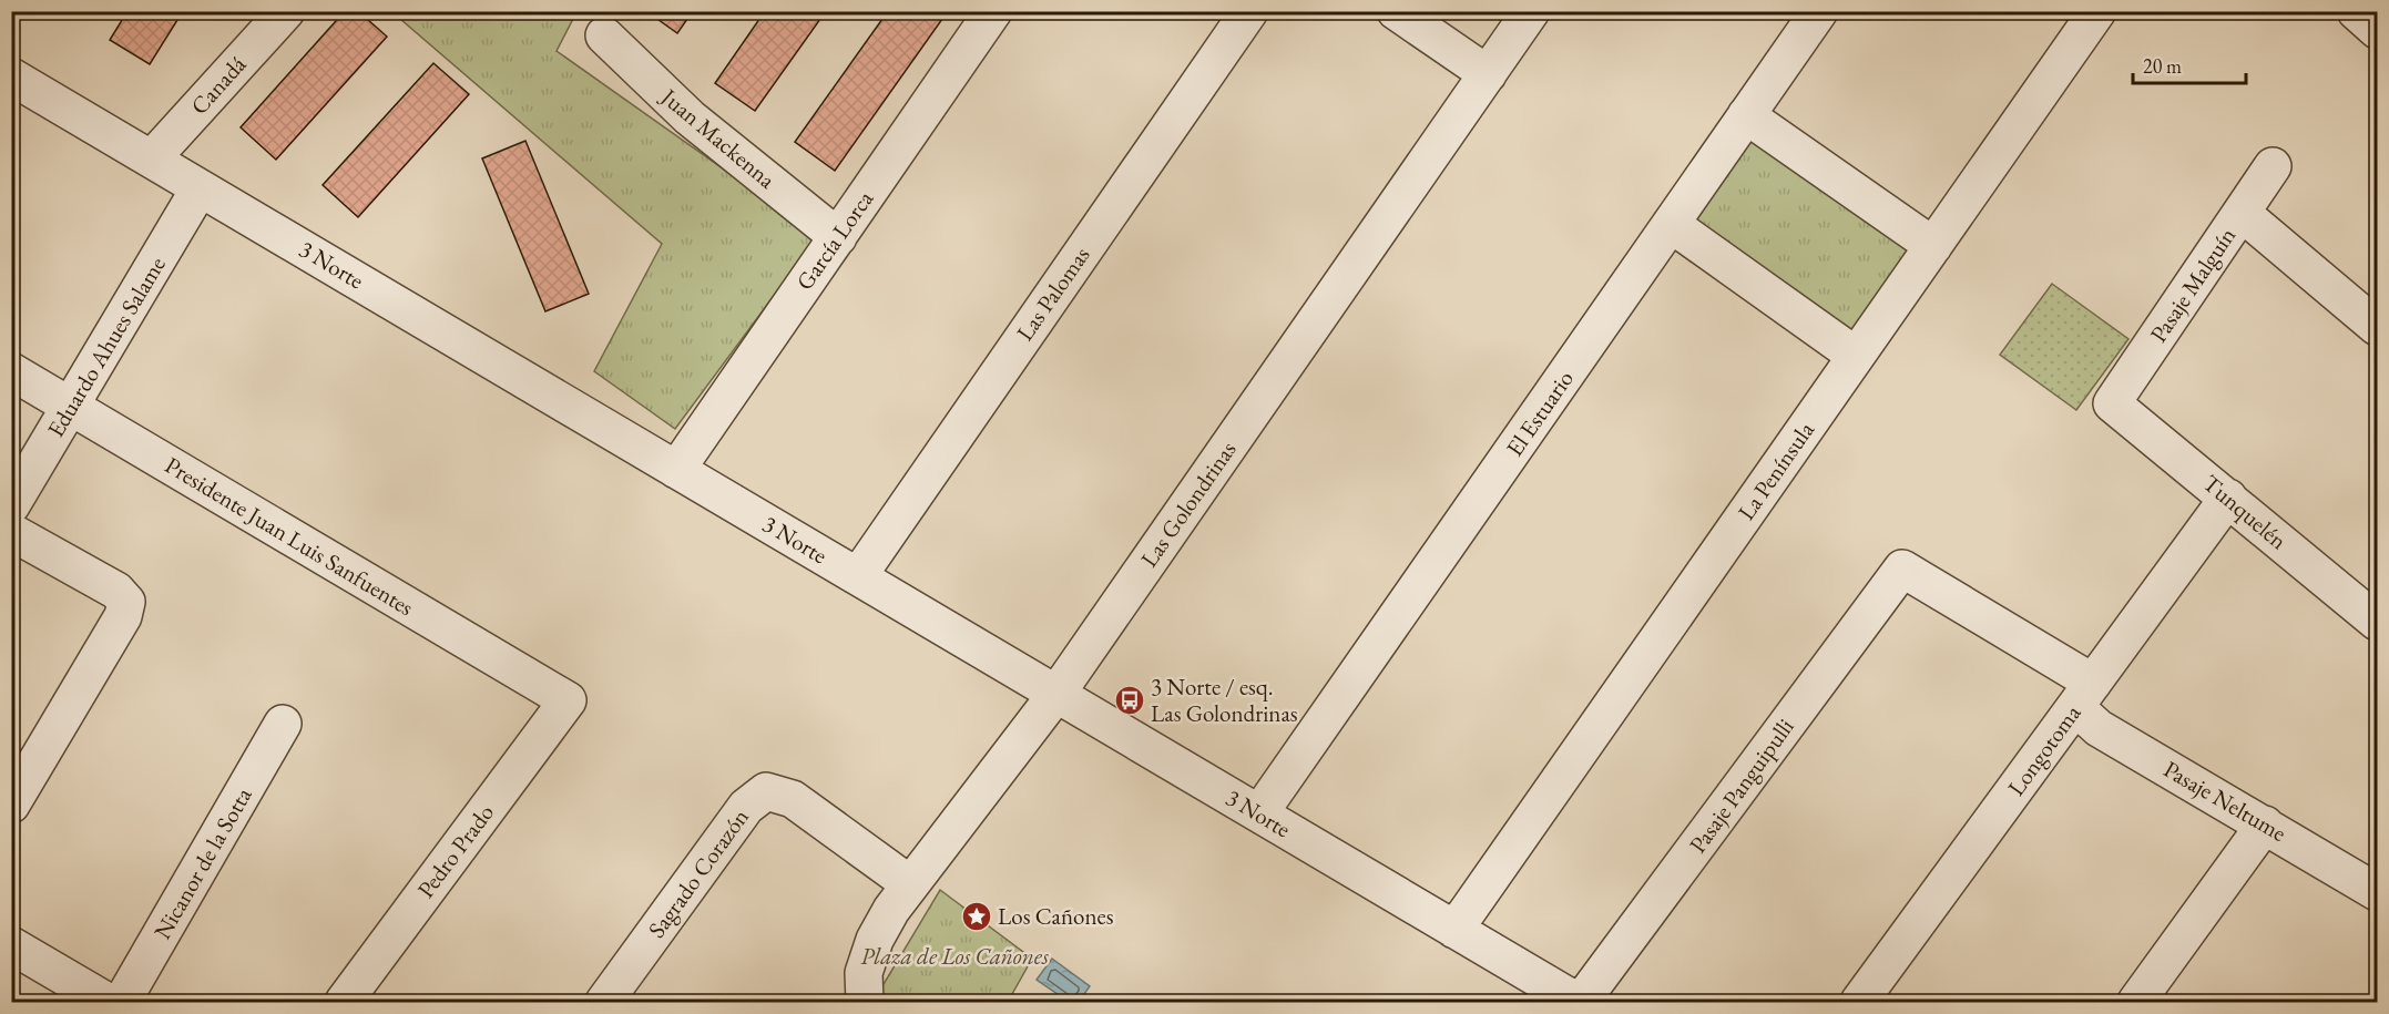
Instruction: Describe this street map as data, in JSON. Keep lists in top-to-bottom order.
{
  "streets": {
    "street": [
      "Canadá",
      "Juan Mackenna",
      "García Lorca",
      "3 Norte",
      "Pasaje Malguín",
      "Las Palomas",
      "Eduardo Ahues Salame",
      "El Estuario",
      "La Península",
      "Las Golondrinas",
      "Tunquelén",
      "Presidente Juan Luis Sanfuentes",
      "Longotoma",
      "Pasaje Panguipulli",
      "Pasaje Neltume",
      "Pedro Prado",
      "Nicanor de la Sotta",
      "Sagrado Corazón"
    ]
  },
  "crossings": [
    ["Canadá", "3 Norte"],
    ["Juan Mackenna", "García Lorca"],
    ["García Lorca", "3 Norte"],
    ["3 Norte", "Las Palomas"],
    ["3 Norte", "Eduardo Ahues Salame"],
    ["3 Norte", "El Estuario"],
    ["3 Norte", "La Península"],
    ["3 Norte", "Las Golondrinas"],
    ["3 Norte", "Pasaje Panguipulli"],
    ["Pasaje Malguín", "Tunquelén"],
    ["Eduardo Ahues Salame", "Presidente Juan Luis Sanfuentes"],
    ["Las Golondrinas", "Sagrado Corazón"],
    ["Tunquelén", "Longotoma"],
    ["Presidente Juan Luis Sanfuentes", "Pedro Prado"],
    ["Longotoma", "Pasaje Neltume"],
    ["Pasaje Panguipulli", "Pasaje Neltume"]
  ],
  "parks": ["Plaza de Los Cañones"],
  "places": {
    "bus stop": ["3 Norte / esq. Las Golondrinas"],
    "place": ["Los Cañones"]
  },
  "scale_bar": "20 m"
}
